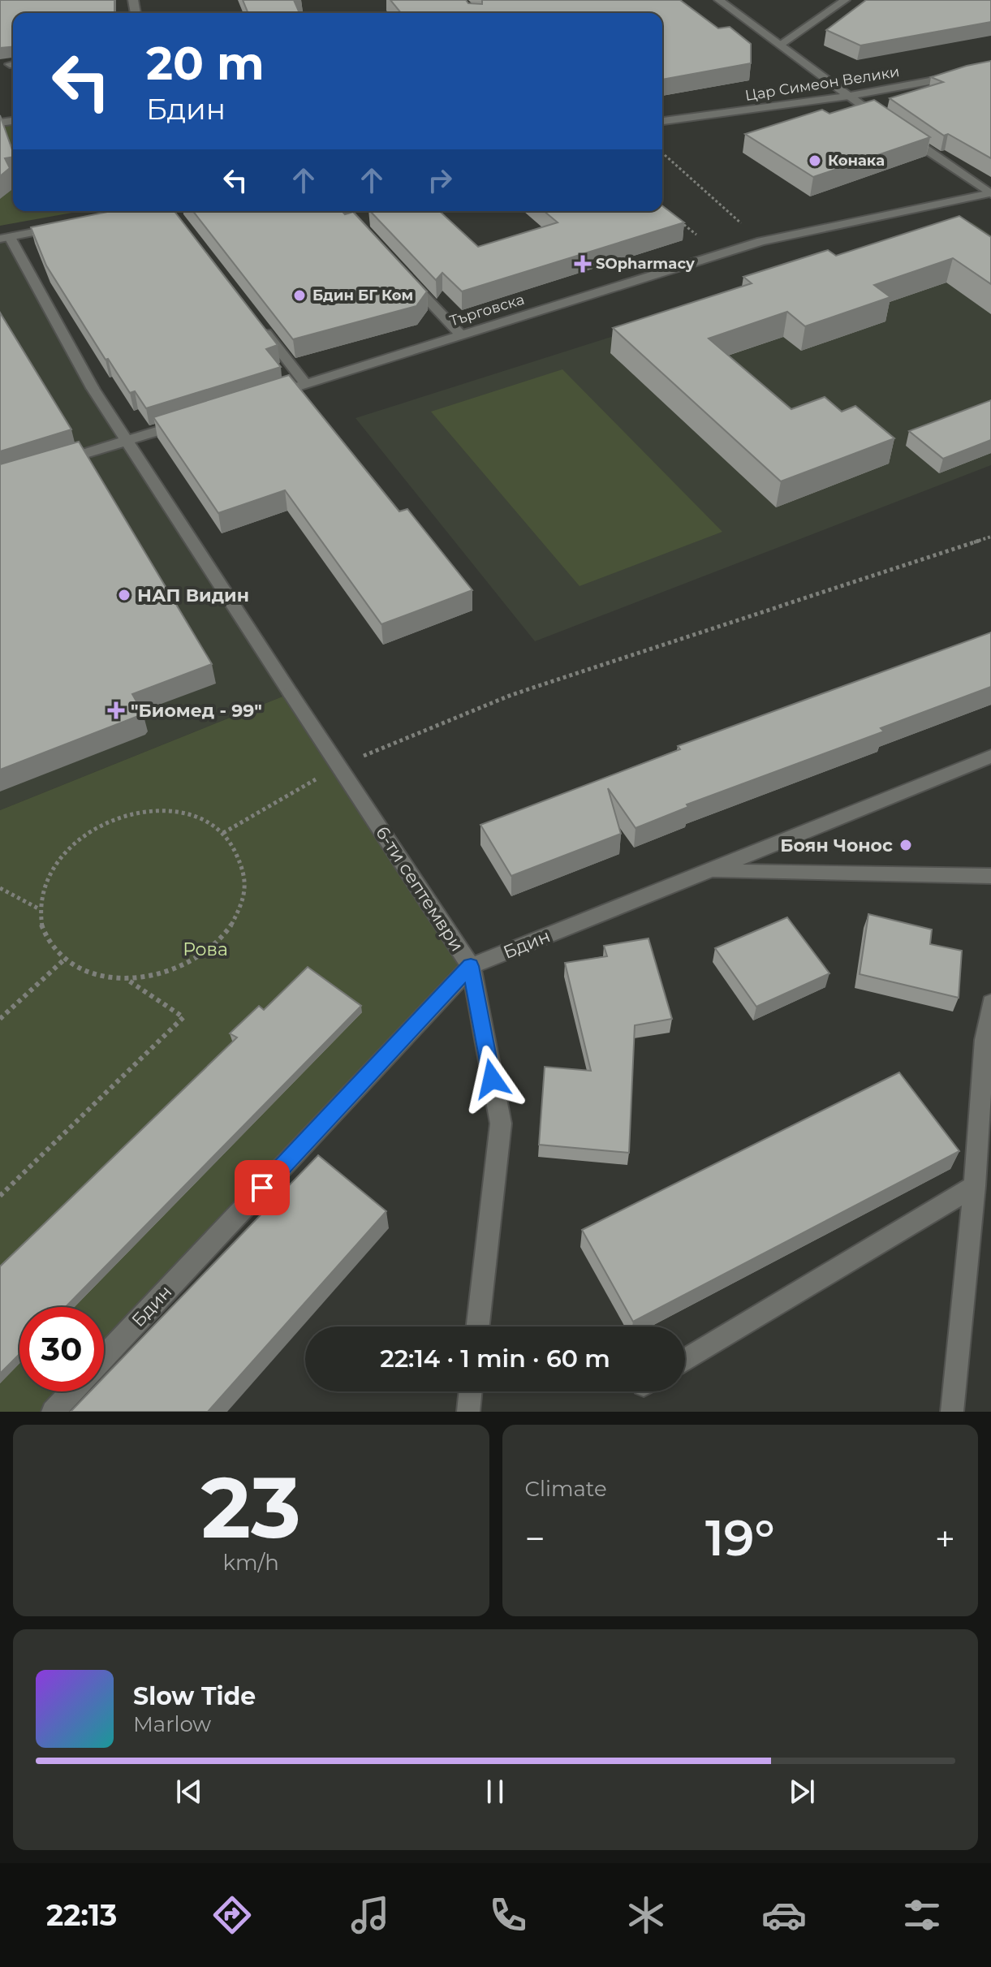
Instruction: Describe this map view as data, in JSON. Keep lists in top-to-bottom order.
{
  "streets": {
    "street": [
      "Цар Симеон Велики",
      "Търговска",
      "6-ти септември",
      "Бдин"
    ]
  },
  "crossings": [
    ["6-ти септември", "Бдин"]
  ],
  "parks": ["Рова"],
  "places": {
    "other": [
      "Конака",
      "Бдин БГ Ком",
      "НАП Видин",
      "Боян Чонос"
    ],
    "health": ["SOpharmacy", "\"Биомед - 99\""]
  },
  "page": {
    "turn": ["20 m", "Бдин"],
    "limit": "30",
    "trip": "22:14 · 1 min · 60 m",
    "tile": [
      ["23", "km/h"],
      "Climate"
    ],
    "heat": ["−", "19°", "+"],
    "song": ["Slow Tide", "Marlow"],
    "tabs": "22:13"
  }
}
